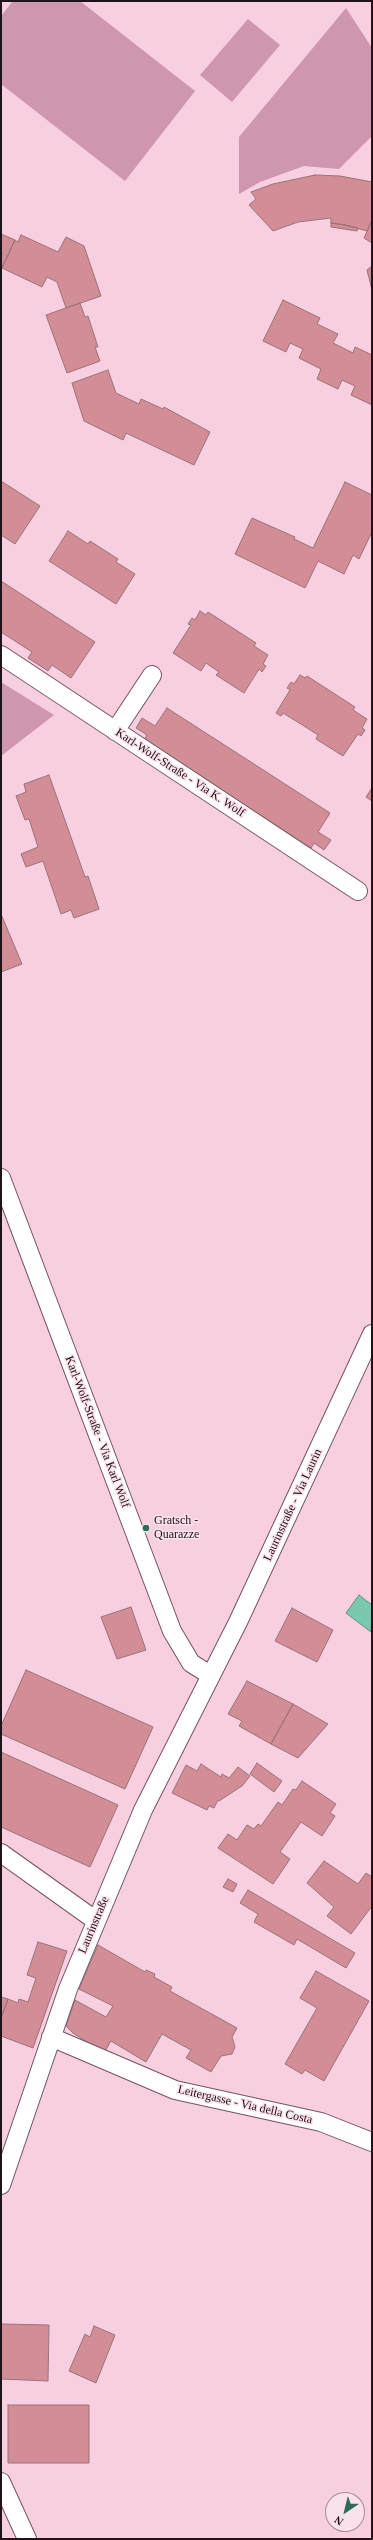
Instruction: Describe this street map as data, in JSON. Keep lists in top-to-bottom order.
{
  "streets": {
    "street": [
      "Karl-Wolf-Straße - Via K. Wolf",
      "Karl-Wolf-Straße - Via Karl Wolf",
      "Laurinstraße - Via Laurin",
      "Laurinstraße",
      "Leitergasse - Via della Costa"
    ]
  },
  "crossings": [
    ["Karl-Wolf-Straße - Via Karl Wolf", "Laurinstraße - Via Laurin"],
    ["Karl-Wolf-Straße - Via Karl Wolf", "Laurinstraße"],
    ["Laurinstraße - Via Laurin", "Laurinstraße"],
    ["Laurinstraße", "Leitergasse - Via della Costa"]
  ],
  "places": ["Gratsch - Quarazze"],
  "north": "bottom left"
}
